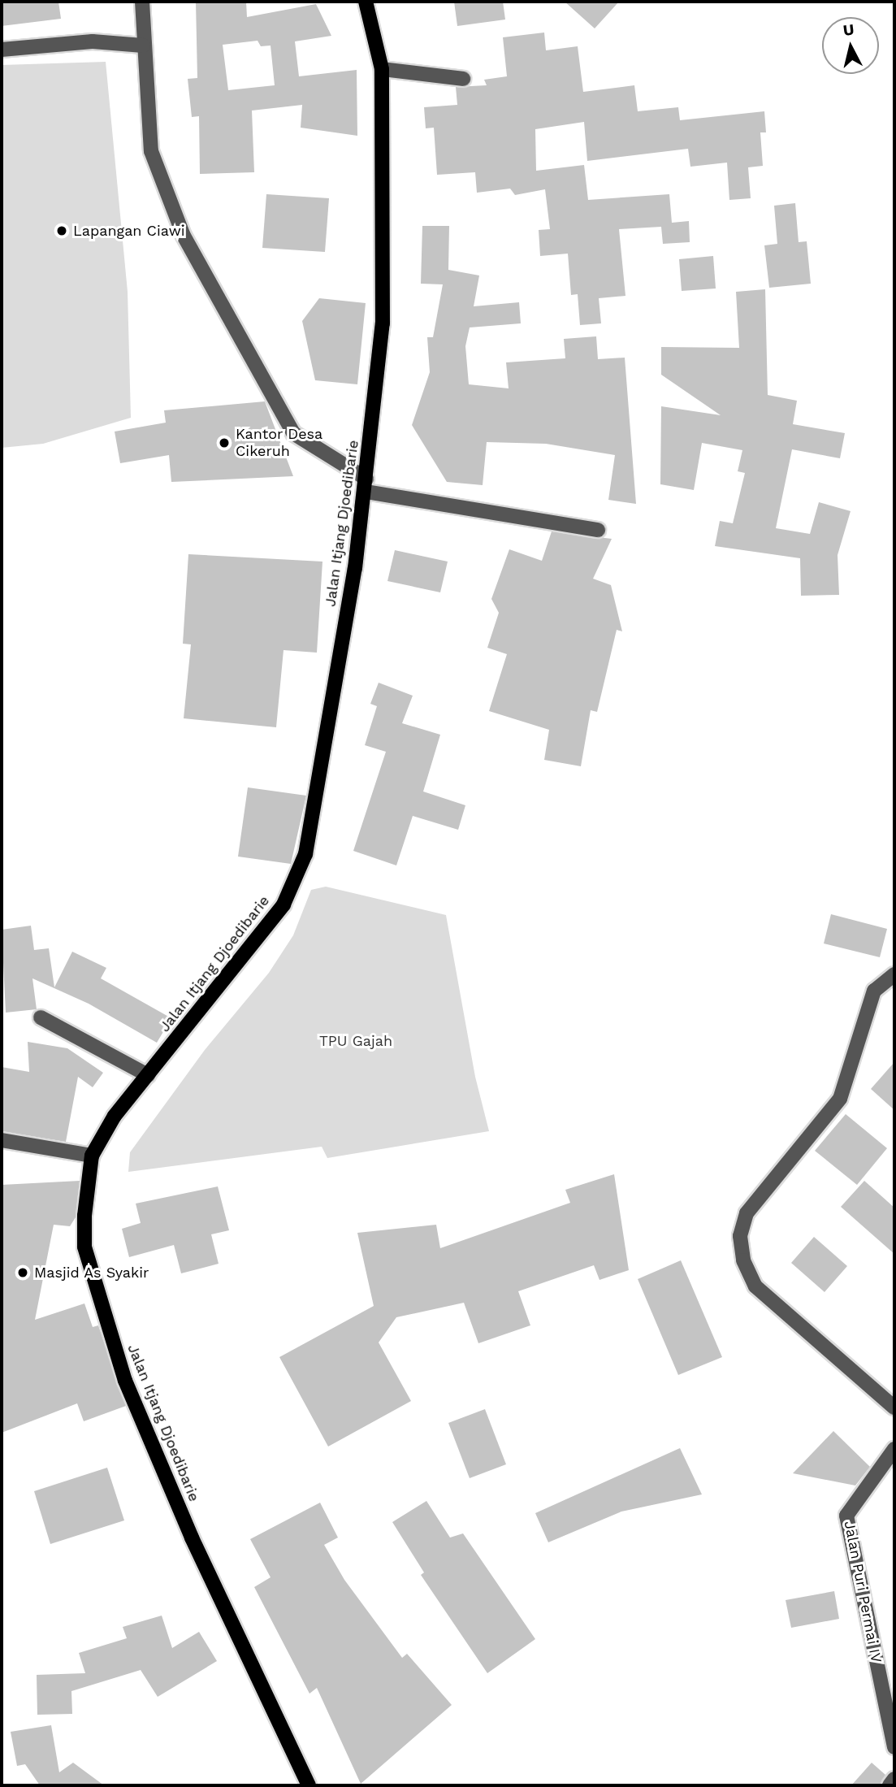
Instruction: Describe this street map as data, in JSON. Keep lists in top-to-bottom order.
{
  "streets": {
    "main road": ["Jalan Itjang Djoedibarie"],
    "street": ["Jalan Puri Permai IV"]
  },
  "parks": ["TPU Gajah"],
  "places": ["Lapangan Ciawi", "Kantor Desa Cikeruh", "Masjid As Syakir"],
  "north": "top"
}
